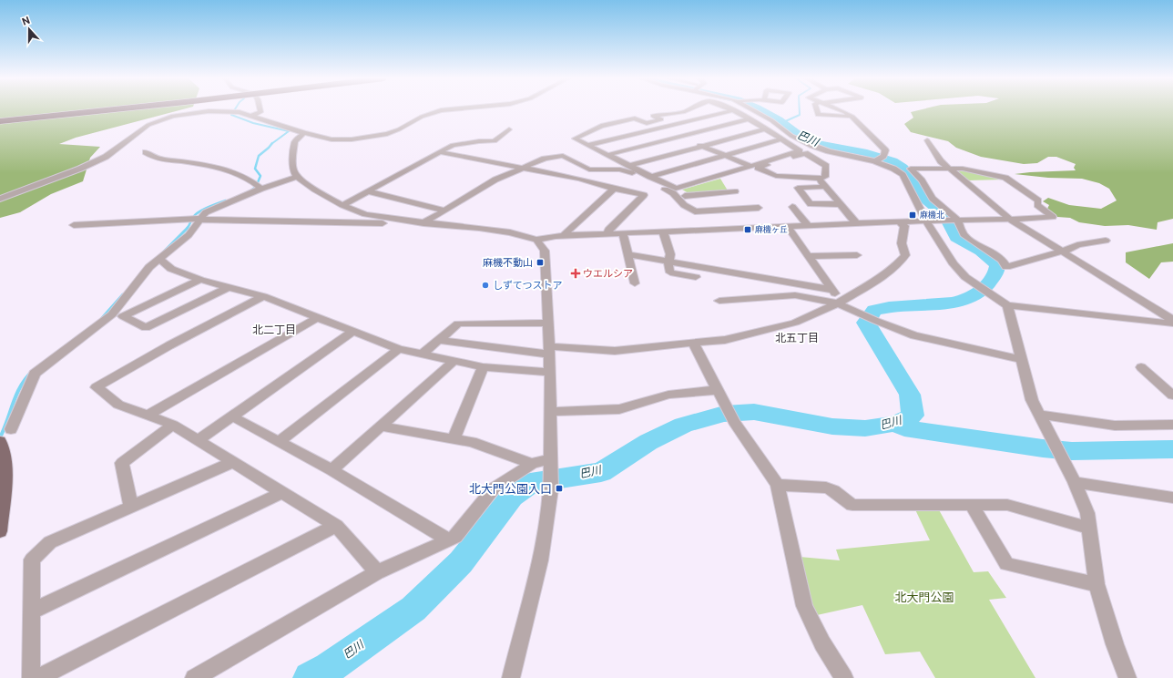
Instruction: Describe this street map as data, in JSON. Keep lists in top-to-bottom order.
{
  "districts": ["北二丁目", "北五丁目"],
  "water": ["巴川"],
  "parks": ["北大門公園"],
  "places": {
    "transit": [
      "麻機北",
      "麻機ヶ丘",
      "麻機不動山",
      "北大門公園入口"
    ],
    "health": ["ウエルシア"],
    "other": ["しずてつストア"]
  },
  "north": "top"
}
